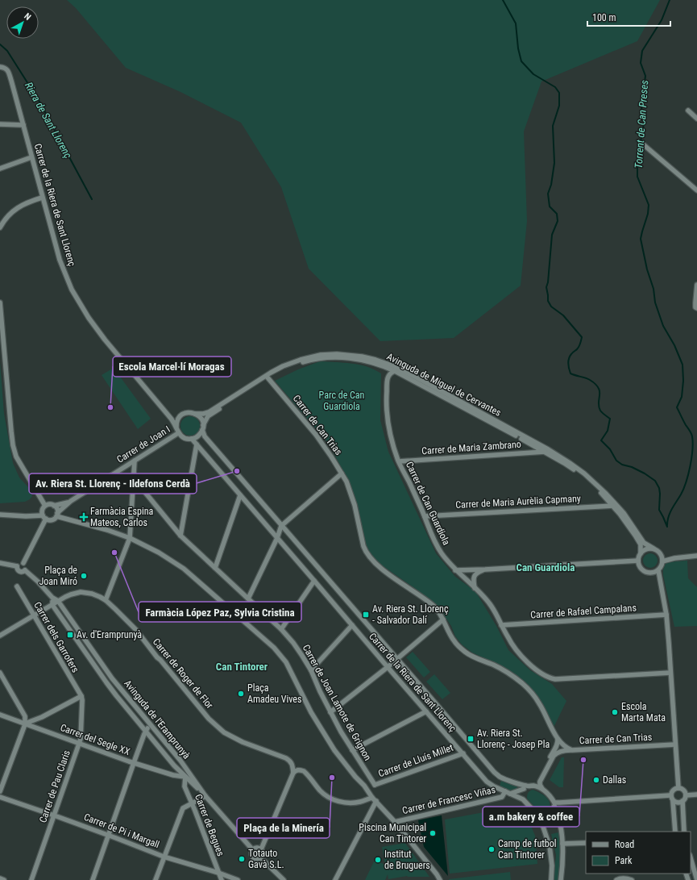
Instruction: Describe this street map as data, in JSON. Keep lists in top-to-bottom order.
{
  "streets": {
    "street": [
      "Carrer de la Riera de Sant Llorenç",
      "Avinguda de Miguel de Cervantes",
      "Carrer de Can Trias",
      "Carrer de Joan I",
      "Carrer de Maria Zambrano",
      "Carrer de Maria Aurèlia Capmany",
      "Carrer de Can Guardiola",
      "Carrer de Rafael Campalans",
      "Carrer dels Garrofers",
      "Carrer de Roger de Flor",
      "Carrer de Joan Lamote de Grignon",
      "Avinguda de l'Eramprunyà",
      "Carrer del Segle XX",
      "Carrer de Lluís Millet",
      "Carrer de Pau Claris",
      "Carrer de Francesc Viñas",
      "Carrer de Begues",
      "Carrer de Pi i Margall"
    ]
  },
  "crossings": [
    ["Carrer de la Riera de Sant Llorenç", "Avinguda de Miguel de Cervantes"],
    ["Carrer de la Riera de Sant Llorenç", "Carrer de Joan I"],
    ["Carrer de la Riera de Sant Llorenç", "Carrer de Lluís Millet"],
    ["Carrer de la Riera de Sant Llorenç", "Carrer de Francesc Viñas"],
    ["Avinguda de Miguel de Cervantes", "Carrer de Can Trias"],
    ["Avinguda de Miguel de Cervantes", "Carrer de Joan I"],
    ["Avinguda de Miguel de Cervantes", "Carrer de Maria Zambrano"],
    ["Avinguda de Miguel de Cervantes", "Carrer de Maria Aurèlia Capmany"],
    ["Avinguda de Miguel de Cervantes", "Carrer de Can Guardiola"],
    ["Carrer de Maria Zambrano", "Carrer de Can Guardiola"],
    ["Carrer de Maria Aurèlia Capmany", "Carrer de Can Guardiola"],
    ["Carrer de Can Guardiola", "Carrer de Rafael Campalans"],
    ["Carrer dels Garrofers", "Carrer de Roger de Flor"],
    ["Carrer dels Garrofers", "Carrer de Pau Claris"],
    ["Carrer de Roger de Flor", "Avinguda de l'Eramprunyà"],
    ["Carrer de Joan Lamote de Grignon", "Carrer de Lluís Millet"],
    ["Avinguda de l'Eramprunyà", "Carrer del Segle XX"],
    ["Avinguda de l'Eramprunyà", "Carrer de Begues"],
    ["Carrer del Segle XX", "Carrer de Pau Claris"],
    ["Carrer del Segle XX", "Carrer de Begues"],
    ["Carrer de Pau Claris", "Carrer de Pi i Margall"],
    ["Carrer de Begues", "Carrer de Pi i Margall"]
  ],
  "districts": ["Can Guardiola", "Can Tintorer"],
  "water": ["Riera de Sant Llorenç", "Torrent de Can Preses"],
  "parks": ["Parc de Can Guardiola"],
  "places": {
    "other": [
      "Escola Marcel·lí Moragas",
      "Av. Riera St. Llorenç - Ildefons Cerdà",
      "Farmàcia López Paz, Sylvia Cristina",
      "Plaça de Joan Miró",
      "Plaça Amadeu Vives",
      "Escola Marta Mata",
      "a.m bakery & coffee",
      "Plaça de la Minería",
      "Dallas",
      "Piscina Municipal Can Tintorer",
      "Camp de futbol Can Tintorer",
      "Totauto Gavà S.L.",
      "Institut de Bruguers"
    ],
    "health": ["Farmàcia Espina Mateos, Carlos"],
    "transit": ["Av. Riera St. Llorenç - Salvador Dalí", "Av. d'Eramprunyà", "Av. Riera St. Llorenç - Josep Pla"]
  },
  "legend": ["Road", "Park"],
  "scale_bar": "100 m",
  "north": "top right"
}
